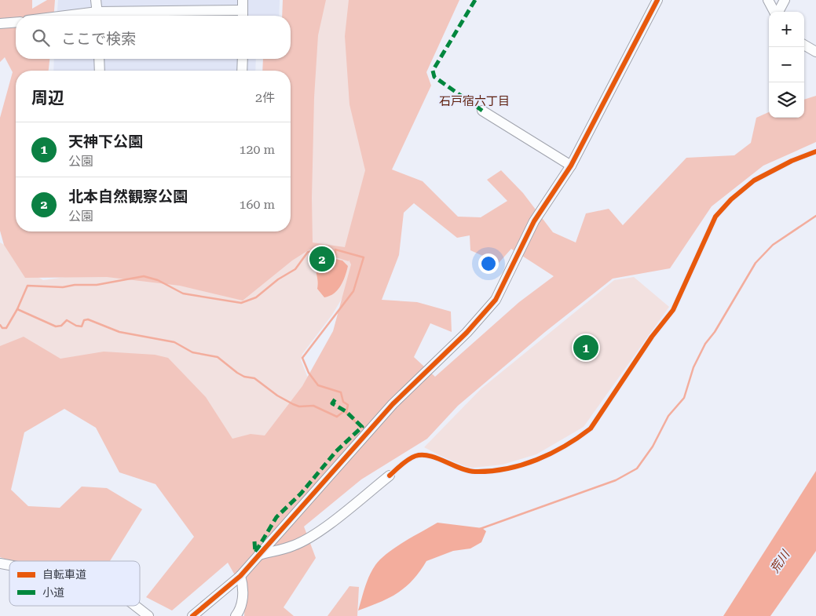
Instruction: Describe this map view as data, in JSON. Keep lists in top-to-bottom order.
{
  "districts": ["石戸宿六丁目"],
  "water": ["荒川"],
  "legend": ["自転車道", "小道"],
  "page": {
    "map_buttons": ["+", "−"],
    "search": "ここで検索",
    "heading": ["周辺", "2件"],
    "list": [
      {
        "mark": "1",
        "name": "天神下公園",
        "note": "公園",
        "value": "120 m"
      },
      {
        "mark": "2",
        "name": "北本自然観察公園",
        "note": "公園",
        "value": "160 m"
      }
    ],
    "pins": ["2", "1"]
  }
}
